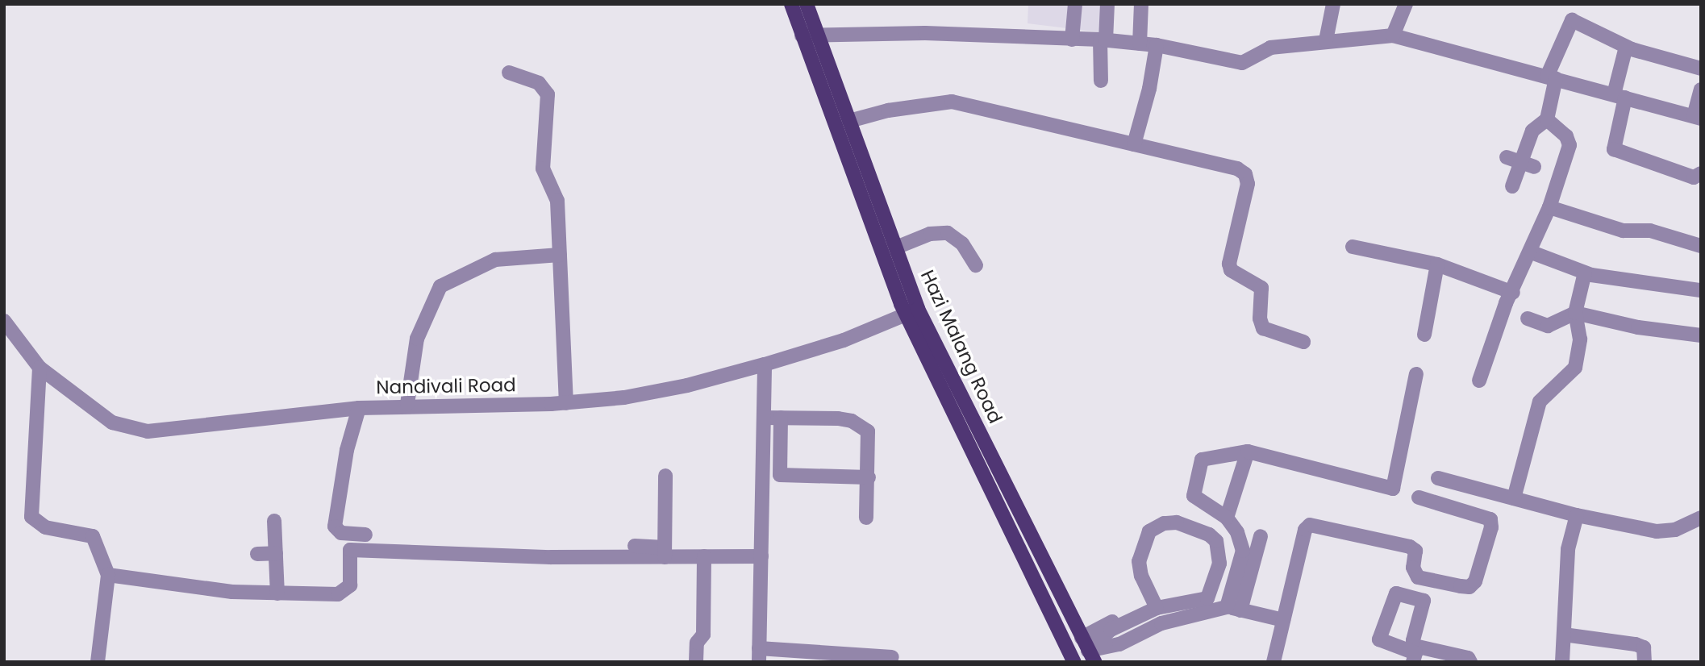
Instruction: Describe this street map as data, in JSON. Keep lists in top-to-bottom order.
{
  "streets": {
    "main road": ["Hazi Malang Road"],
    "street": ["Nandivali Road"]
  },
  "crossings": [
    ["Hazi Malang Road", "Nandivali Road"]
  ]
}
